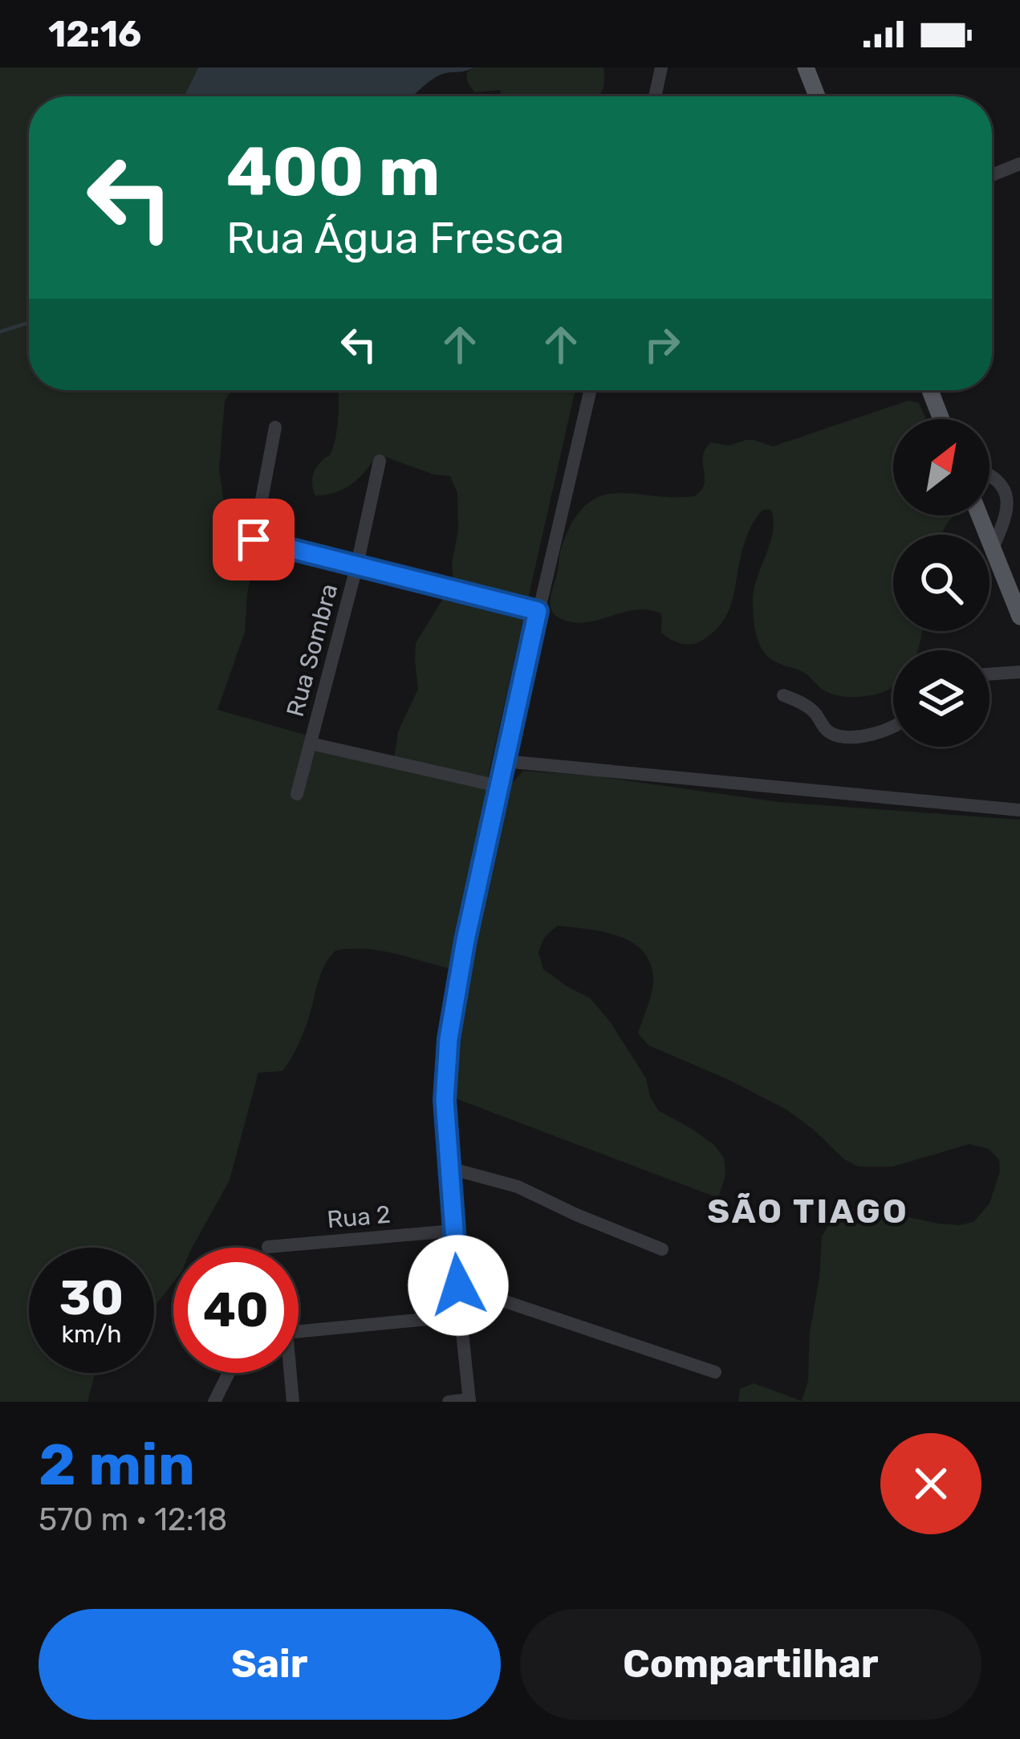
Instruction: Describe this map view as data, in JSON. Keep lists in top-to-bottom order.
{
  "streets": {
    "street": ["Rua Sombra", "Rua 2"]
  },
  "districts": ["SÃO TIAGO"],
  "north": "top right",
  "page": {
    "status": "12:16",
    "turn": ["400 m", "Rua Água Fresca"],
    "speed": "30 km/h",
    "limit": "40",
    "heading": ["2 min", "570 m · 12:18"],
    "buttons": ["Sair", "Compartilhar"]
  }
}
